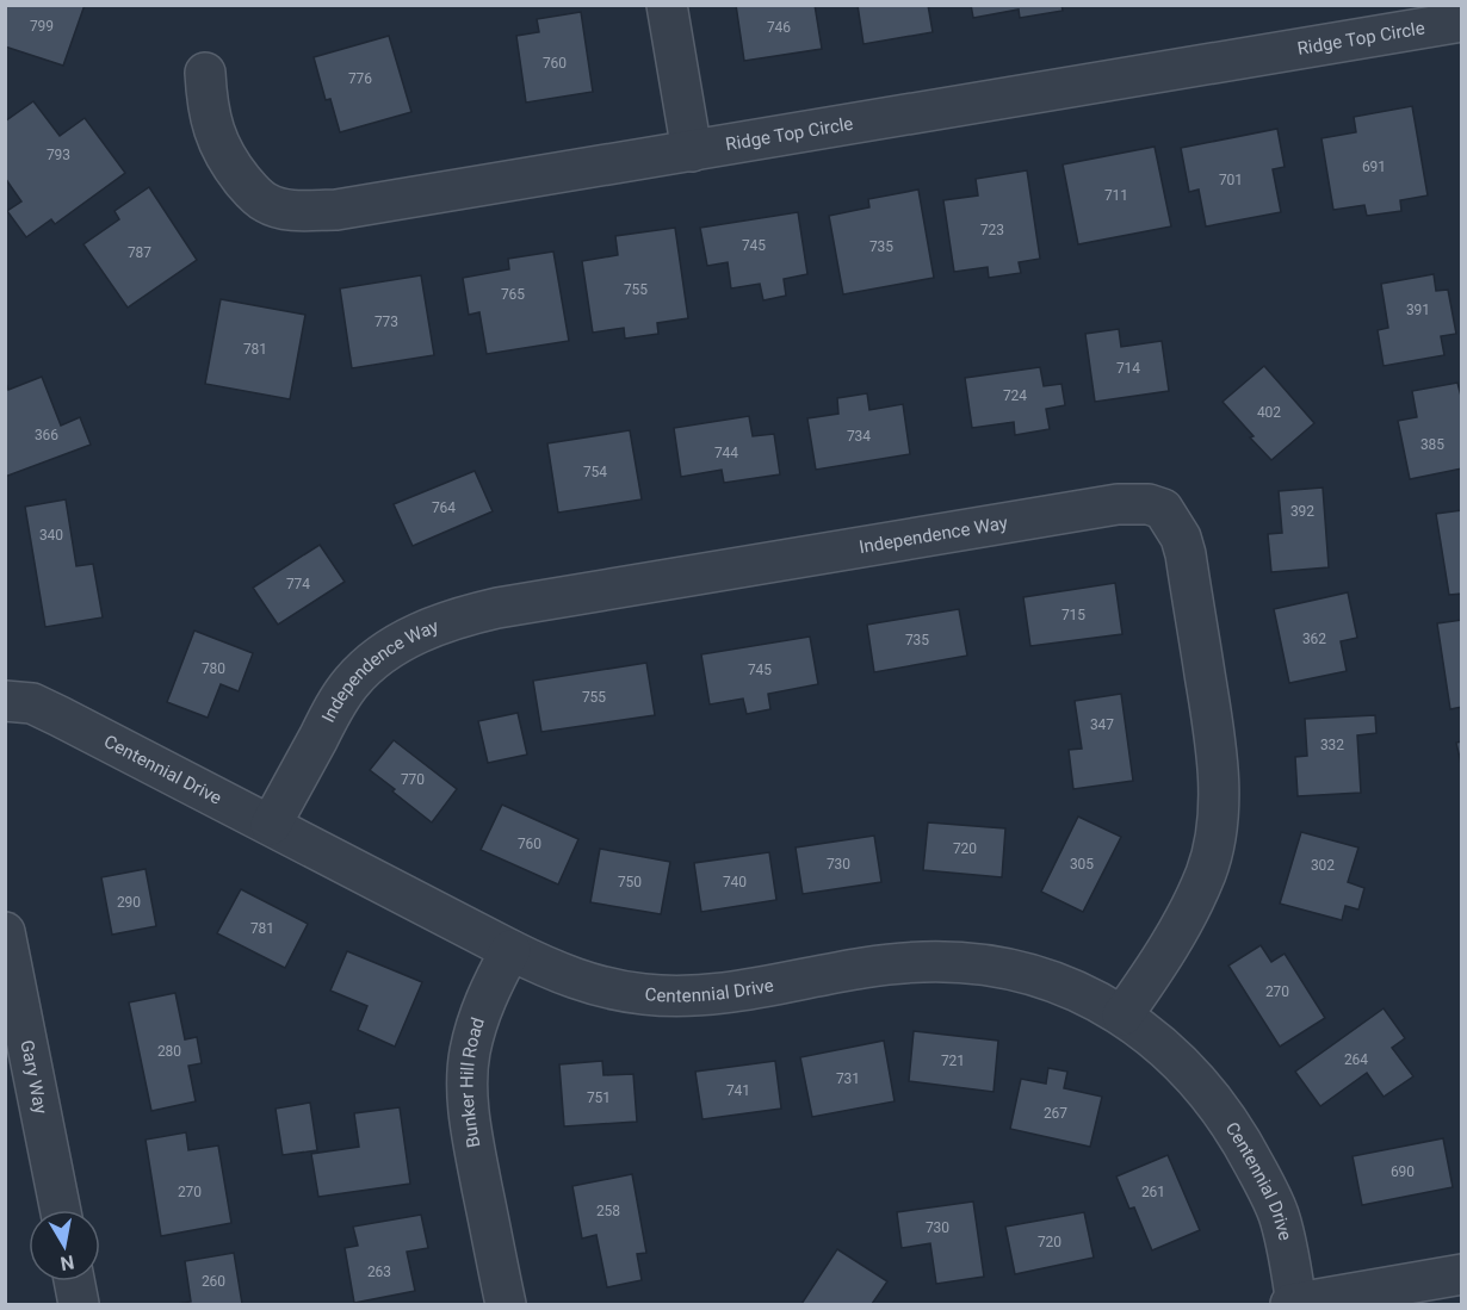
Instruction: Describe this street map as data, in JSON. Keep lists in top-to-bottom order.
{
  "streets": {
    "street": [
      "Ridge Top Circle",
      "Independence Way",
      "Centennial Drive",
      "Gary Way",
      "Bunker Hill Road"
    ]
  },
  "crossings": [
    ["Independence Way", "Centennial Drive"],
    ["Centennial Drive", "Bunker Hill Road"]
  ],
  "house_numbers": [
    "799",
    "746",
    "760",
    "776",
    "793",
    "691",
    "701",
    "711",
    "723",
    "745",
    "735",
    "787",
    "755",
    "765",
    "391",
    "773",
    "781",
    "714",
    "724",
    "402",
    "366",
    "734",
    "385",
    "744",
    "754",
    "764",
    "392",
    "340",
    "774",
    "715",
    "362",
    "735",
    "780",
    "745",
    "755",
    "347",
    "332",
    "770",
    "760",
    "720",
    "730",
    "305",
    "302",
    "750",
    "740",
    "290",
    "781",
    "270",
    "280",
    "264",
    "721",
    "731",
    "741",
    "751",
    "267",
    "690",
    "270",
    "261",
    "258",
    "730",
    "720",
    "263",
    "260"
  ],
  "north": "bottom"
}
